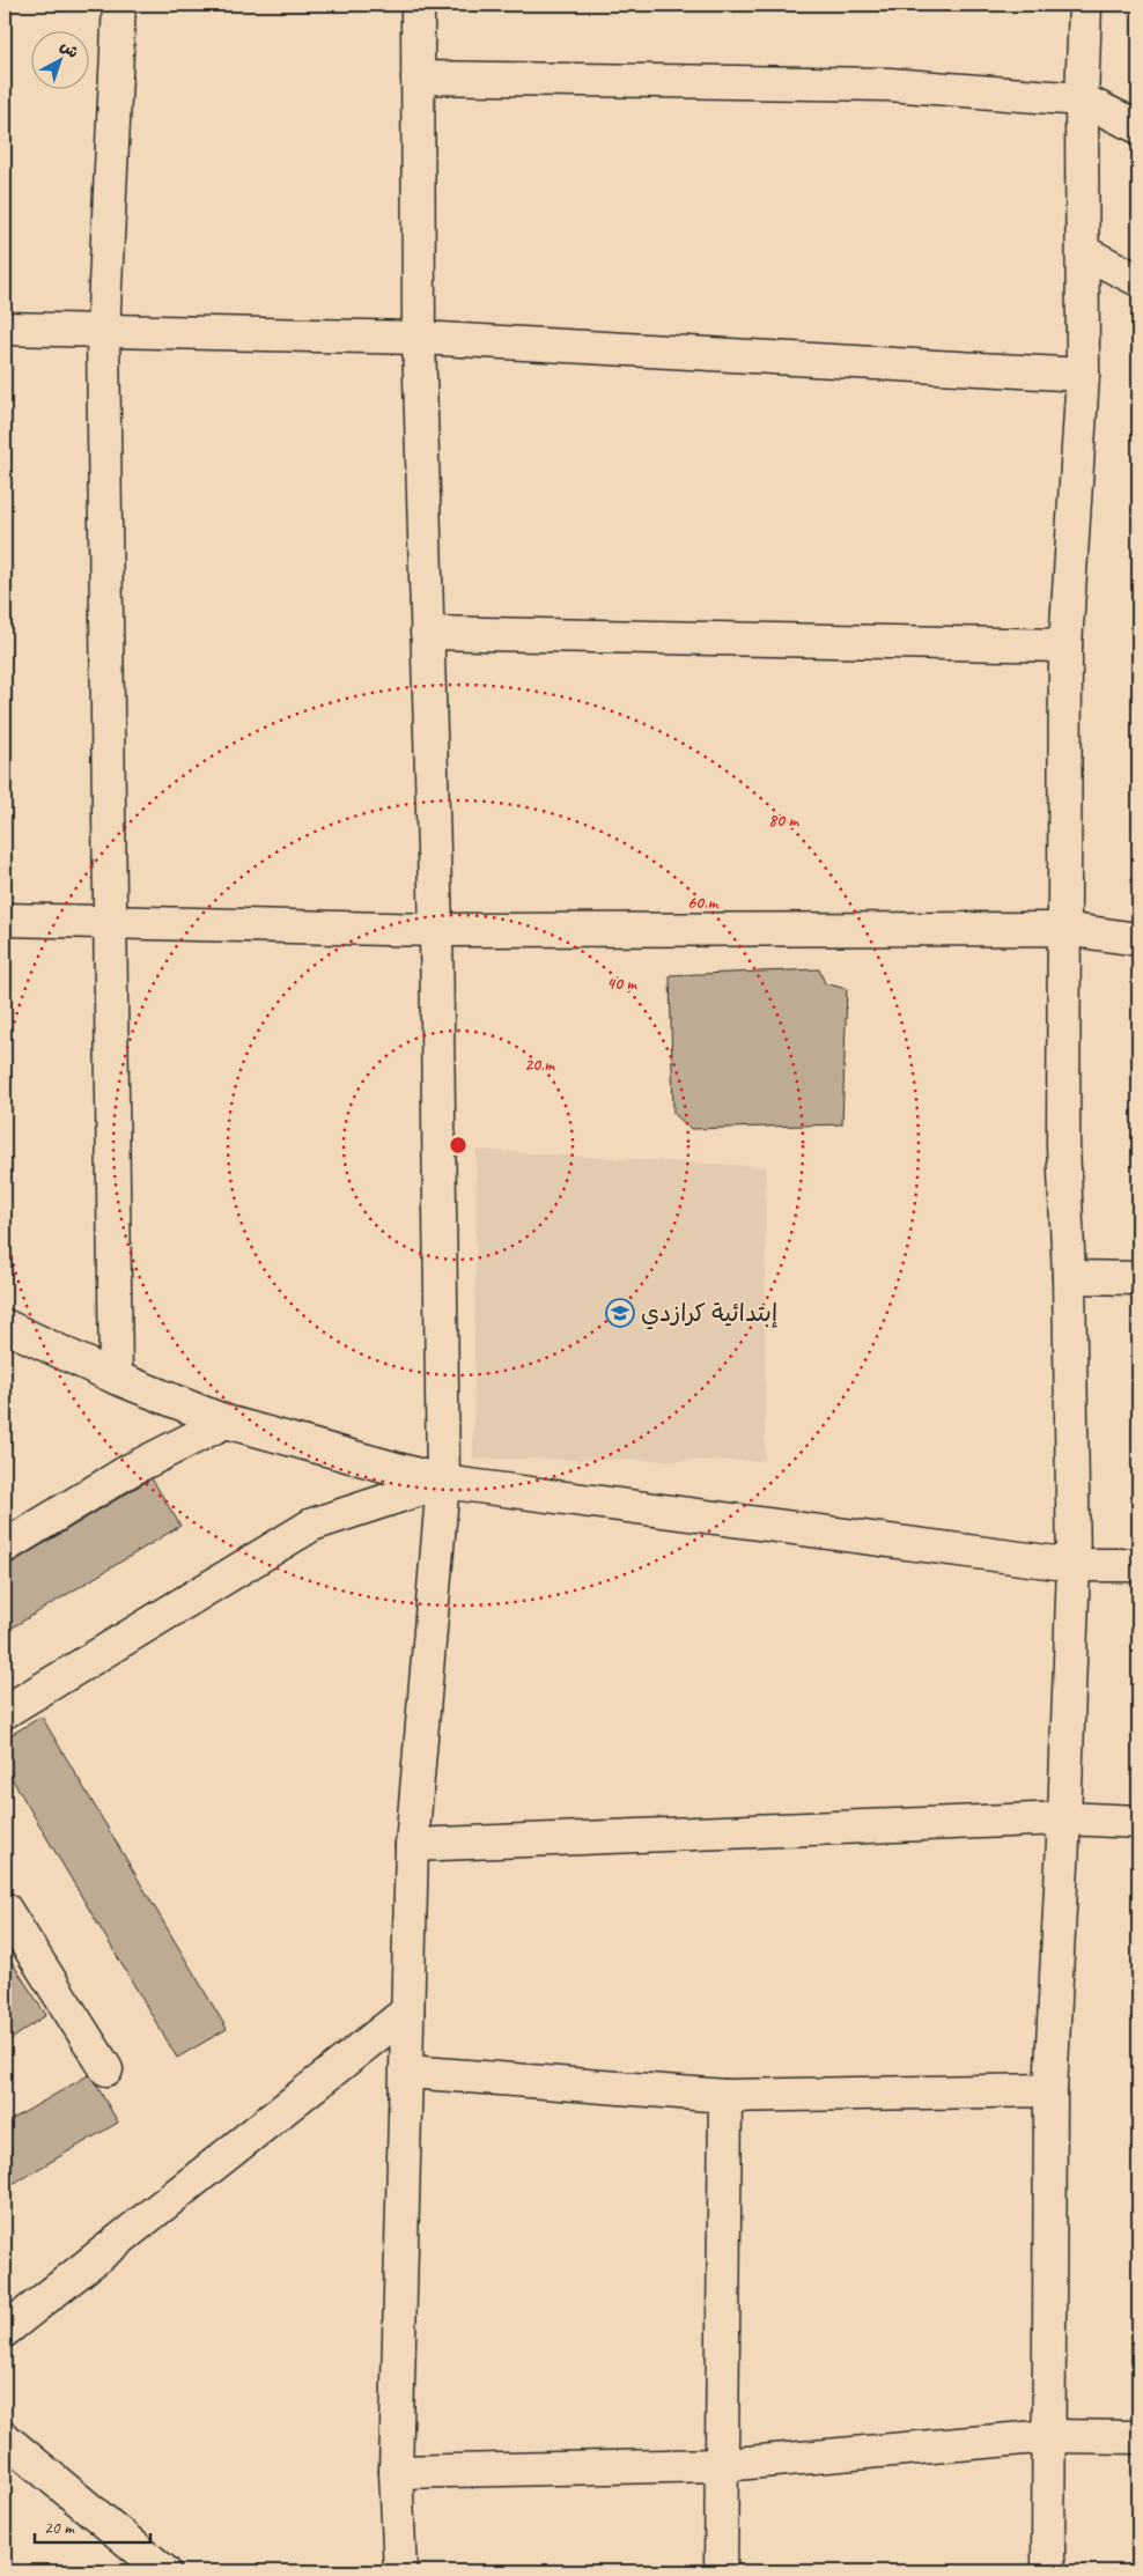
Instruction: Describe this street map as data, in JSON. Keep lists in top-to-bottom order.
{
  "places": {
    "school or university": ["إبتدائية كرازدي"]
  },
  "scale_bar": "20 m",
  "north": "top right",
  "rings": [
    "80 m",
    "60 m",
    "40 m",
    "20 m"
  ]
}
